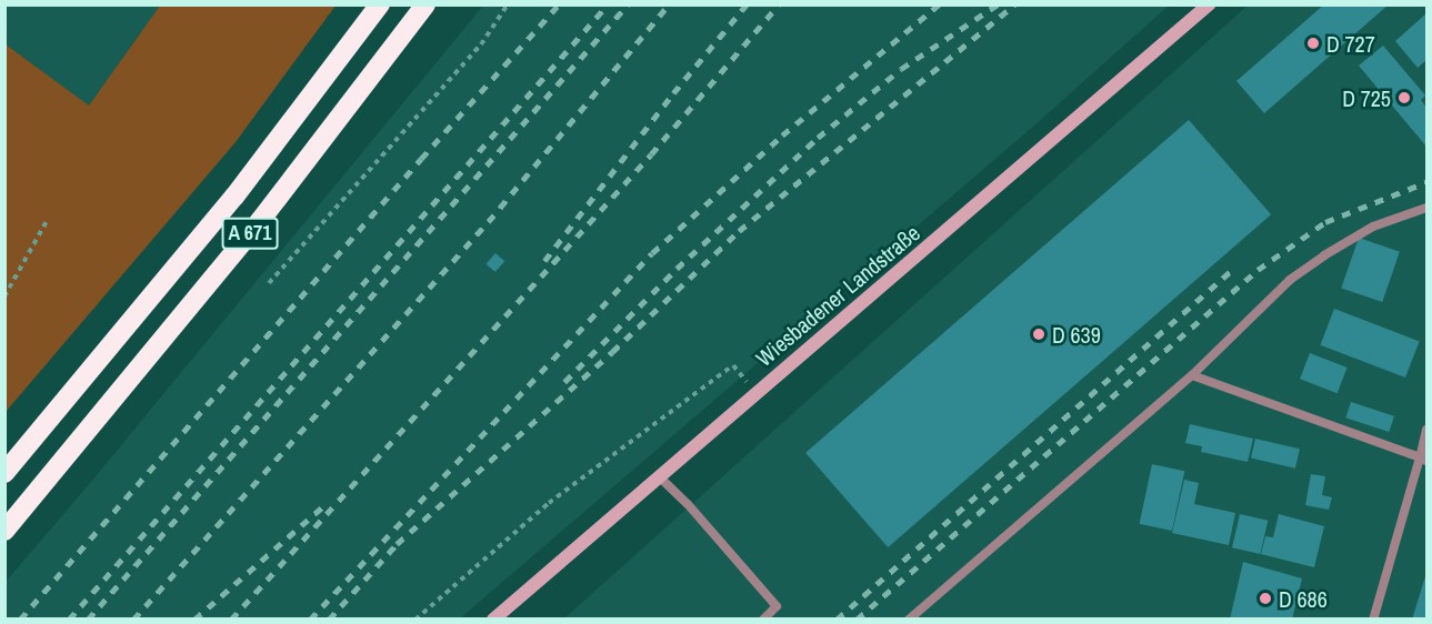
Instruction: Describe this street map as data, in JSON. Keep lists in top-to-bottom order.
{
  "streets": {
    "highway": ["A 671"],
    "main road": ["Wiesbadener Landstraße"]
  },
  "places": [
    "D 727",
    "D 725",
    "D 639",
    "D 686"
  ]
}
